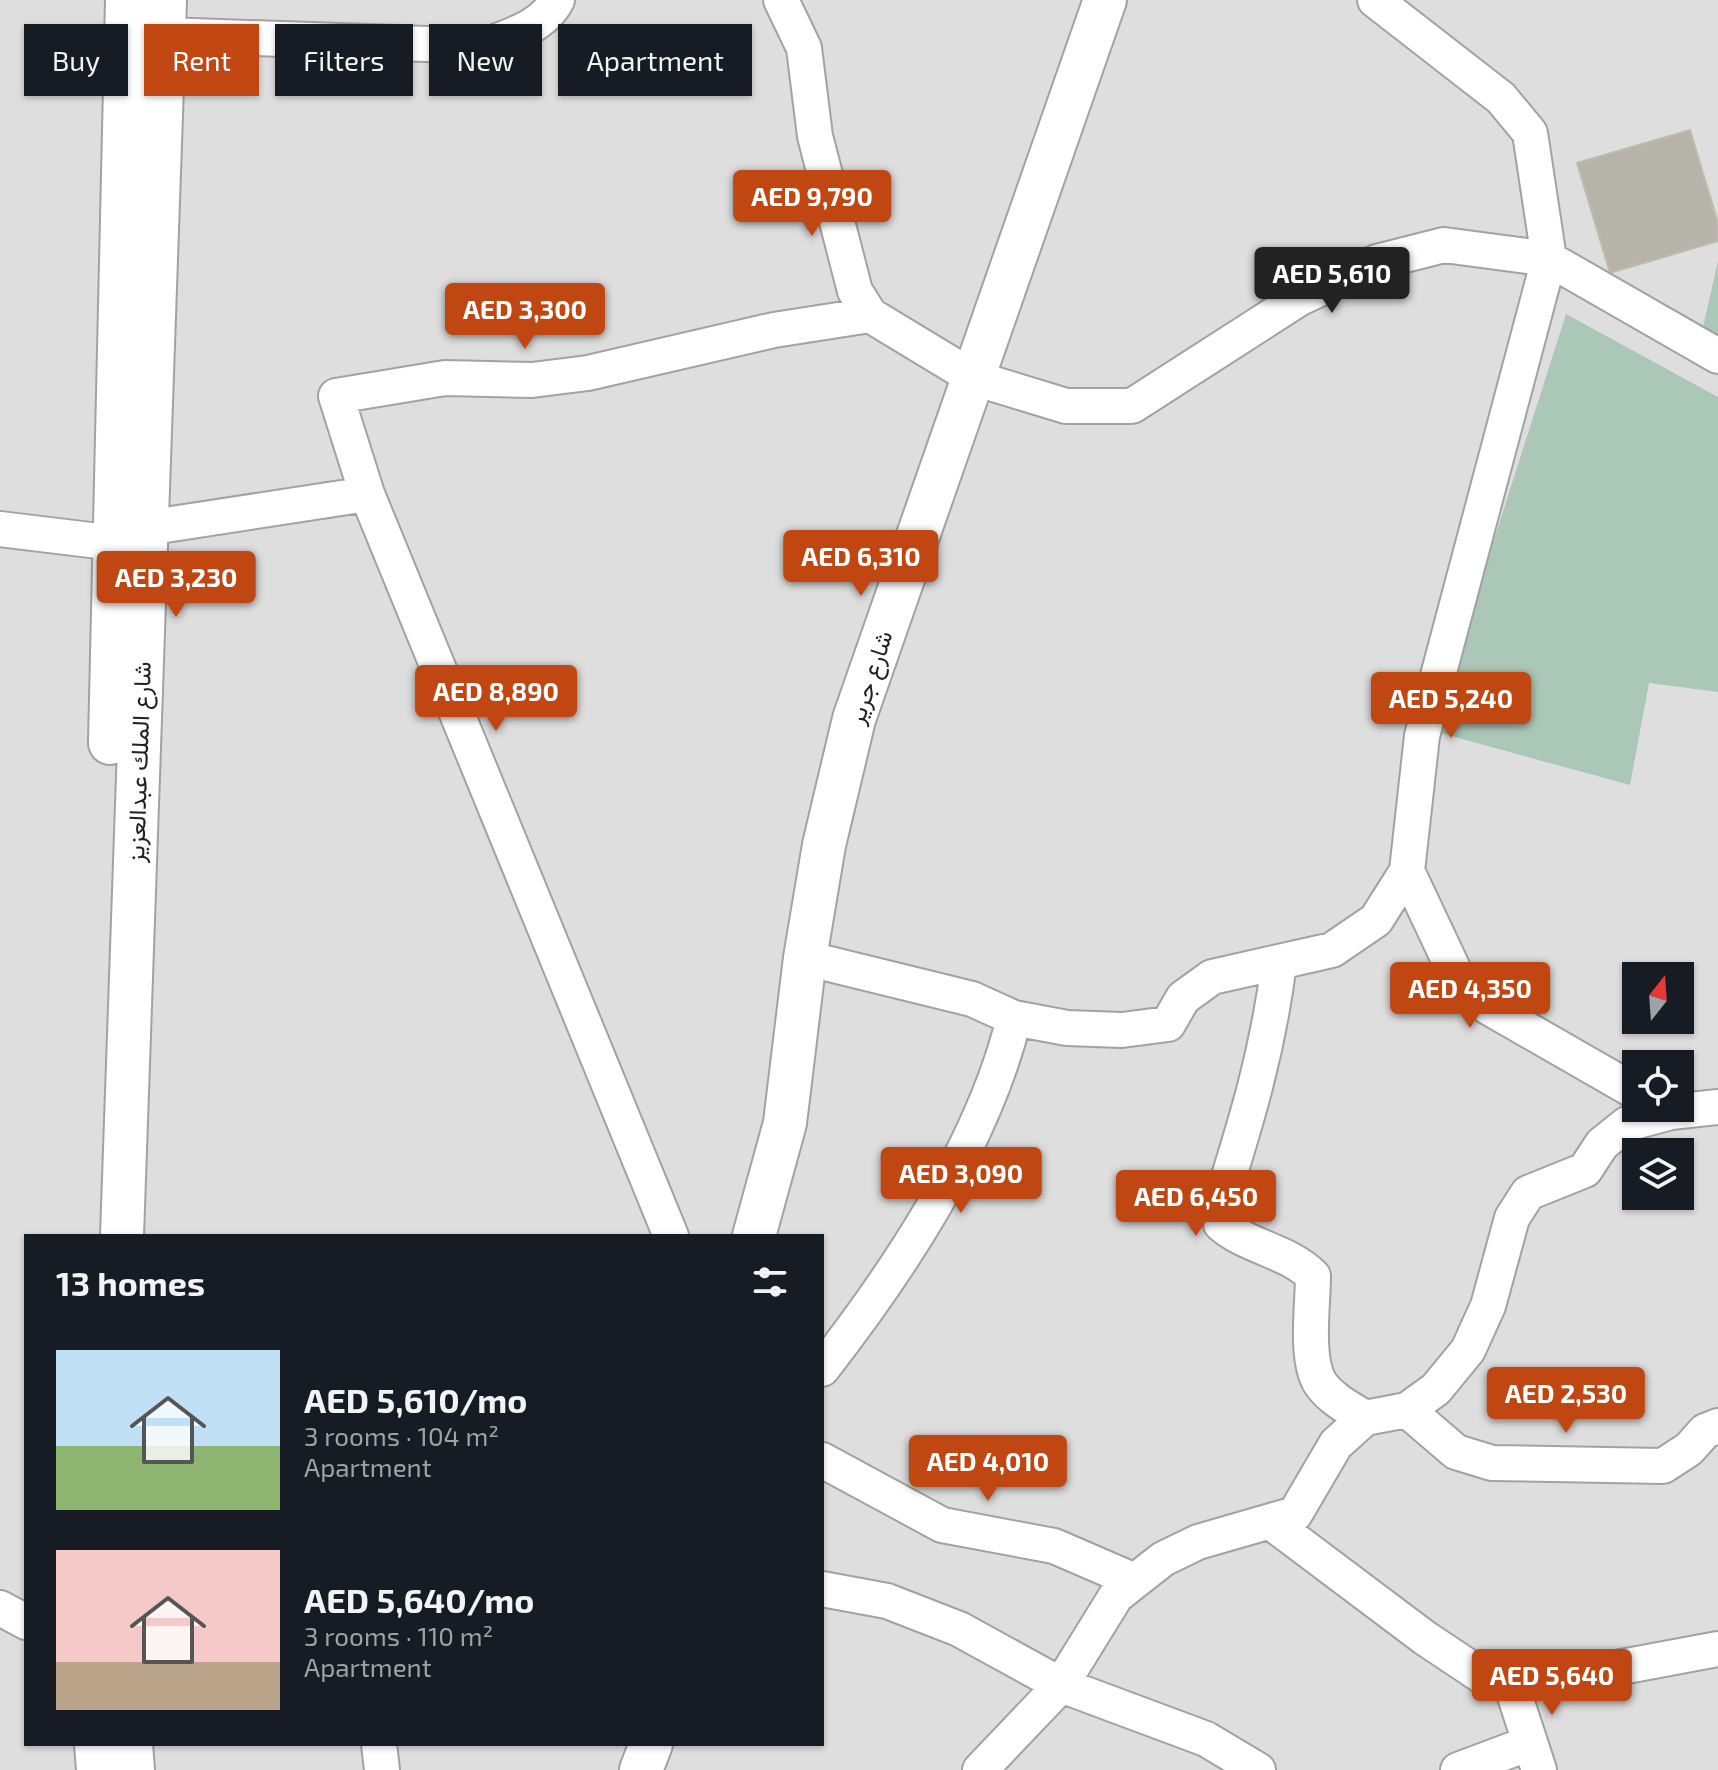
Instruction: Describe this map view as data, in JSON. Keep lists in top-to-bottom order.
{
  "streets": {
    "street": ["شارع جرير", "شارع الملك عبدالعزيز"]
  },
  "north": "top",
  "page": {
    "chip": [
      "Buy",
      "Rent",
      "Filters",
      "New",
      "Apartment"
    ],
    "price": [
      "AED 9,790",
      "AED 5,610",
      "AED 3,300",
      "AED 6,310",
      "AED 3,230",
      "AED 8,890",
      "AED 5,240",
      "AED 4,350",
      "AED 3,090",
      "AED 6,450",
      "AED 2,530",
      "AED 4,010",
      "AED 5,640"
    ],
    "heading": "13 homes",
    "list": [
      {
        "name": "AED 5,610/mo",
        "note": "3 rooms · 104 m² · Apartment"
      },
      {
        "name": "AED 5,640/mo",
        "note": "3 rooms · 110 m² · Apartment"
      }
    ]
  }
}
